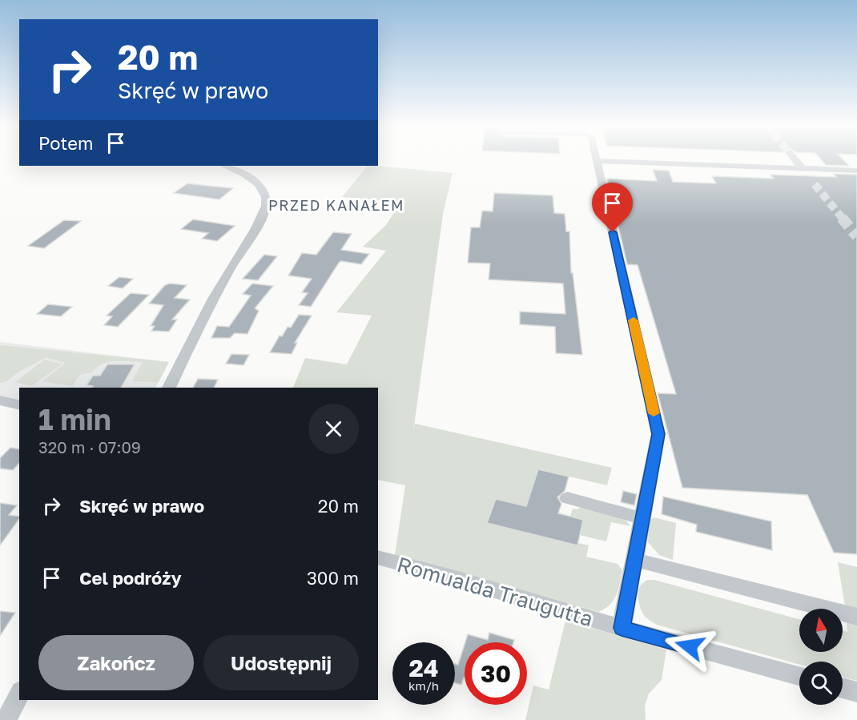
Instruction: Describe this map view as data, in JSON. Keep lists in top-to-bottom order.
{
  "streets": {
    "street": ["Romualda Traugutta"]
  },
  "districts": ["PRZED KANAŁEM"],
  "north": "top",
  "page": {
    "turn": ["20 m", "Skręć w prawo"],
    "then": "Potem",
    "heading": ["1 min", "320 m · 07:09"],
    "list": [
      {
        "name": "Skręć w prawo",
        "value": "20 m"
      },
      {
        "name": "Cel podróży",
        "value": "300 m"
      }
    ],
    "buttons": ["Zakończ", "Udostępnij"],
    "speed": "24 km/h",
    "limit": "30"
  }
}
